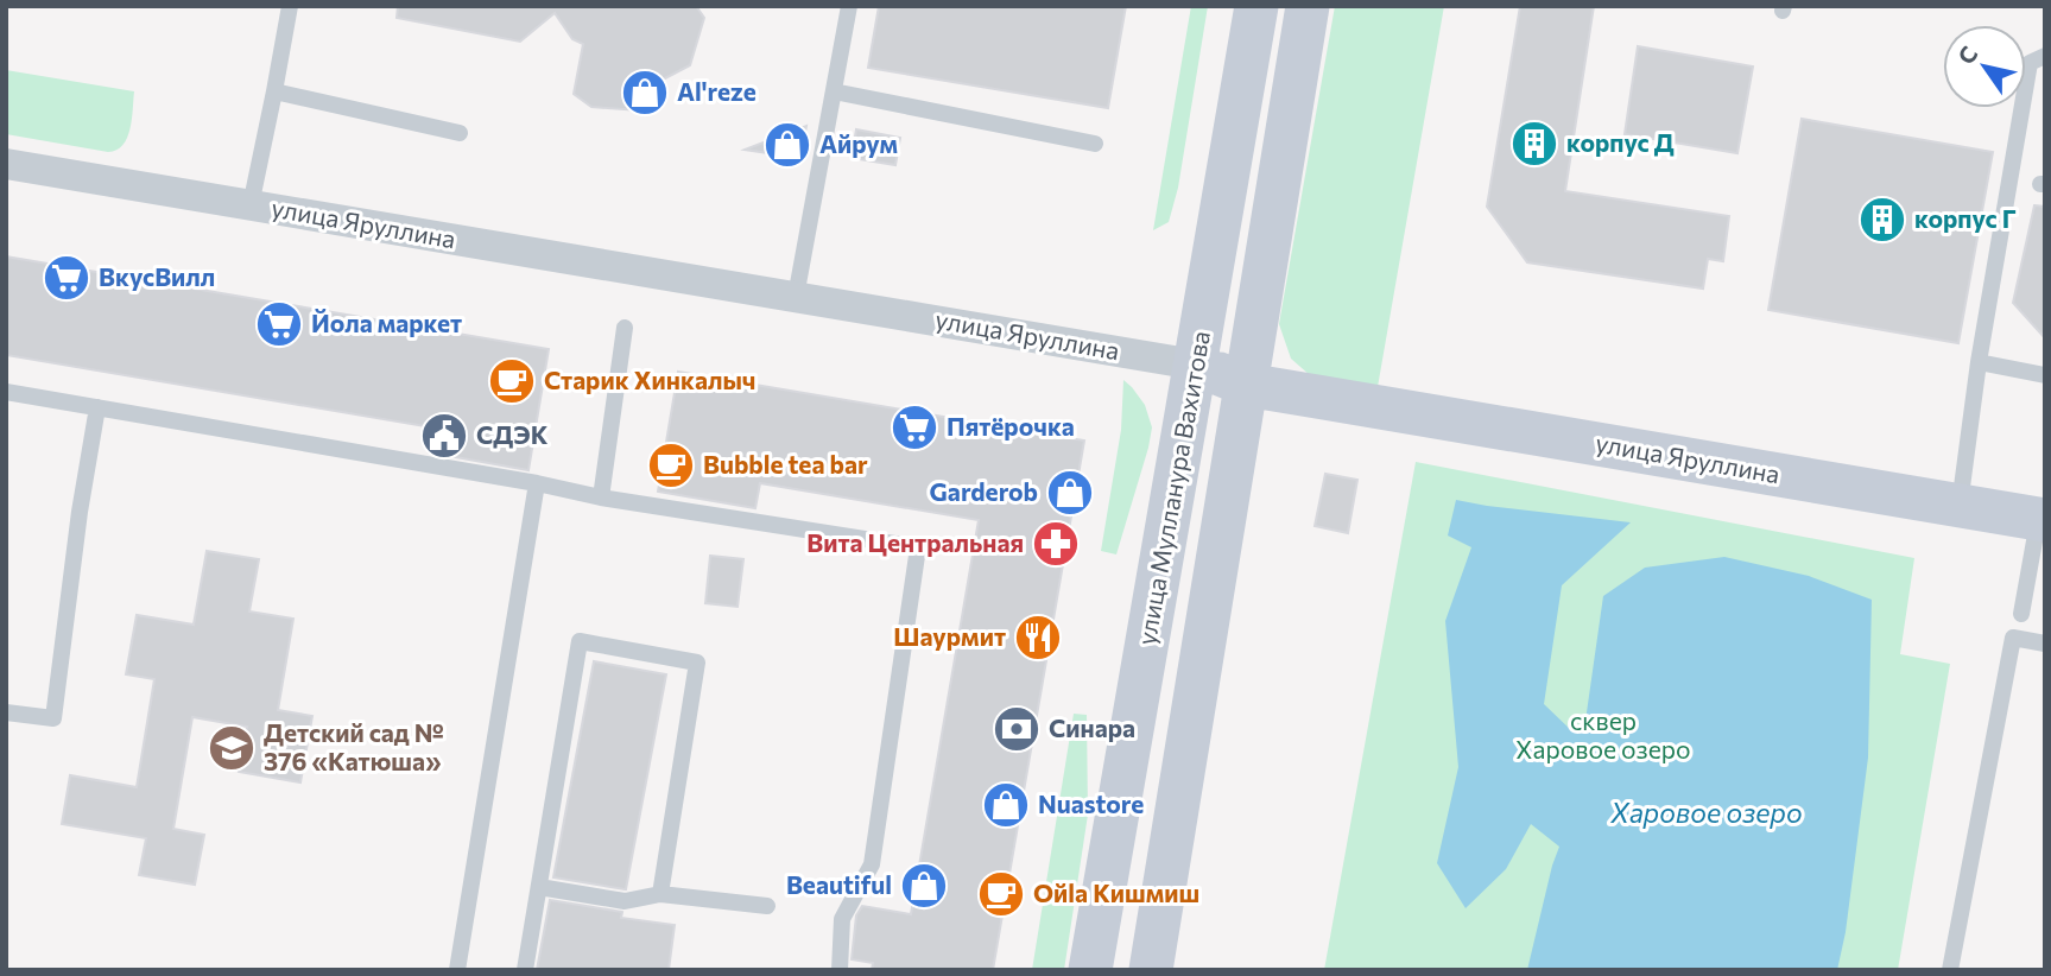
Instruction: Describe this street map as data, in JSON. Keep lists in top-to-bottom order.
{
  "streets": {
    "main road": ["улица Яруллина", "улица Мулланура Вахитова"]
  },
  "crossings": [
    ["улица Яруллина", "улица Мулланура Вахитова"]
  ],
  "water": ["Харовое озеро"],
  "parks": ["сквер Харовое озеро"],
  "places": {
    "shop": [
      "Al'reze",
      "Айрум",
      "Garderob",
      "Nuastore",
      "Beautiful"
    ],
    "building": ["корпус Д", "корпус Г"],
    "supermarket": ["ВкусВилл", "Йола маркет", "Пятёрочка"],
    "cafe": ["Старик Хинкалыч", "Bubble tea bar", "Ойla Кишмиш"],
    "public building": ["СДЭК"],
    "pharmacy": ["Вита Центральная"],
    "restaurant": ["Шаурмит"],
    "bank": ["Синара"],
    "school or university": ["Детский сад № 376 «Катюша»"]
  },
  "north": "top left"
}
